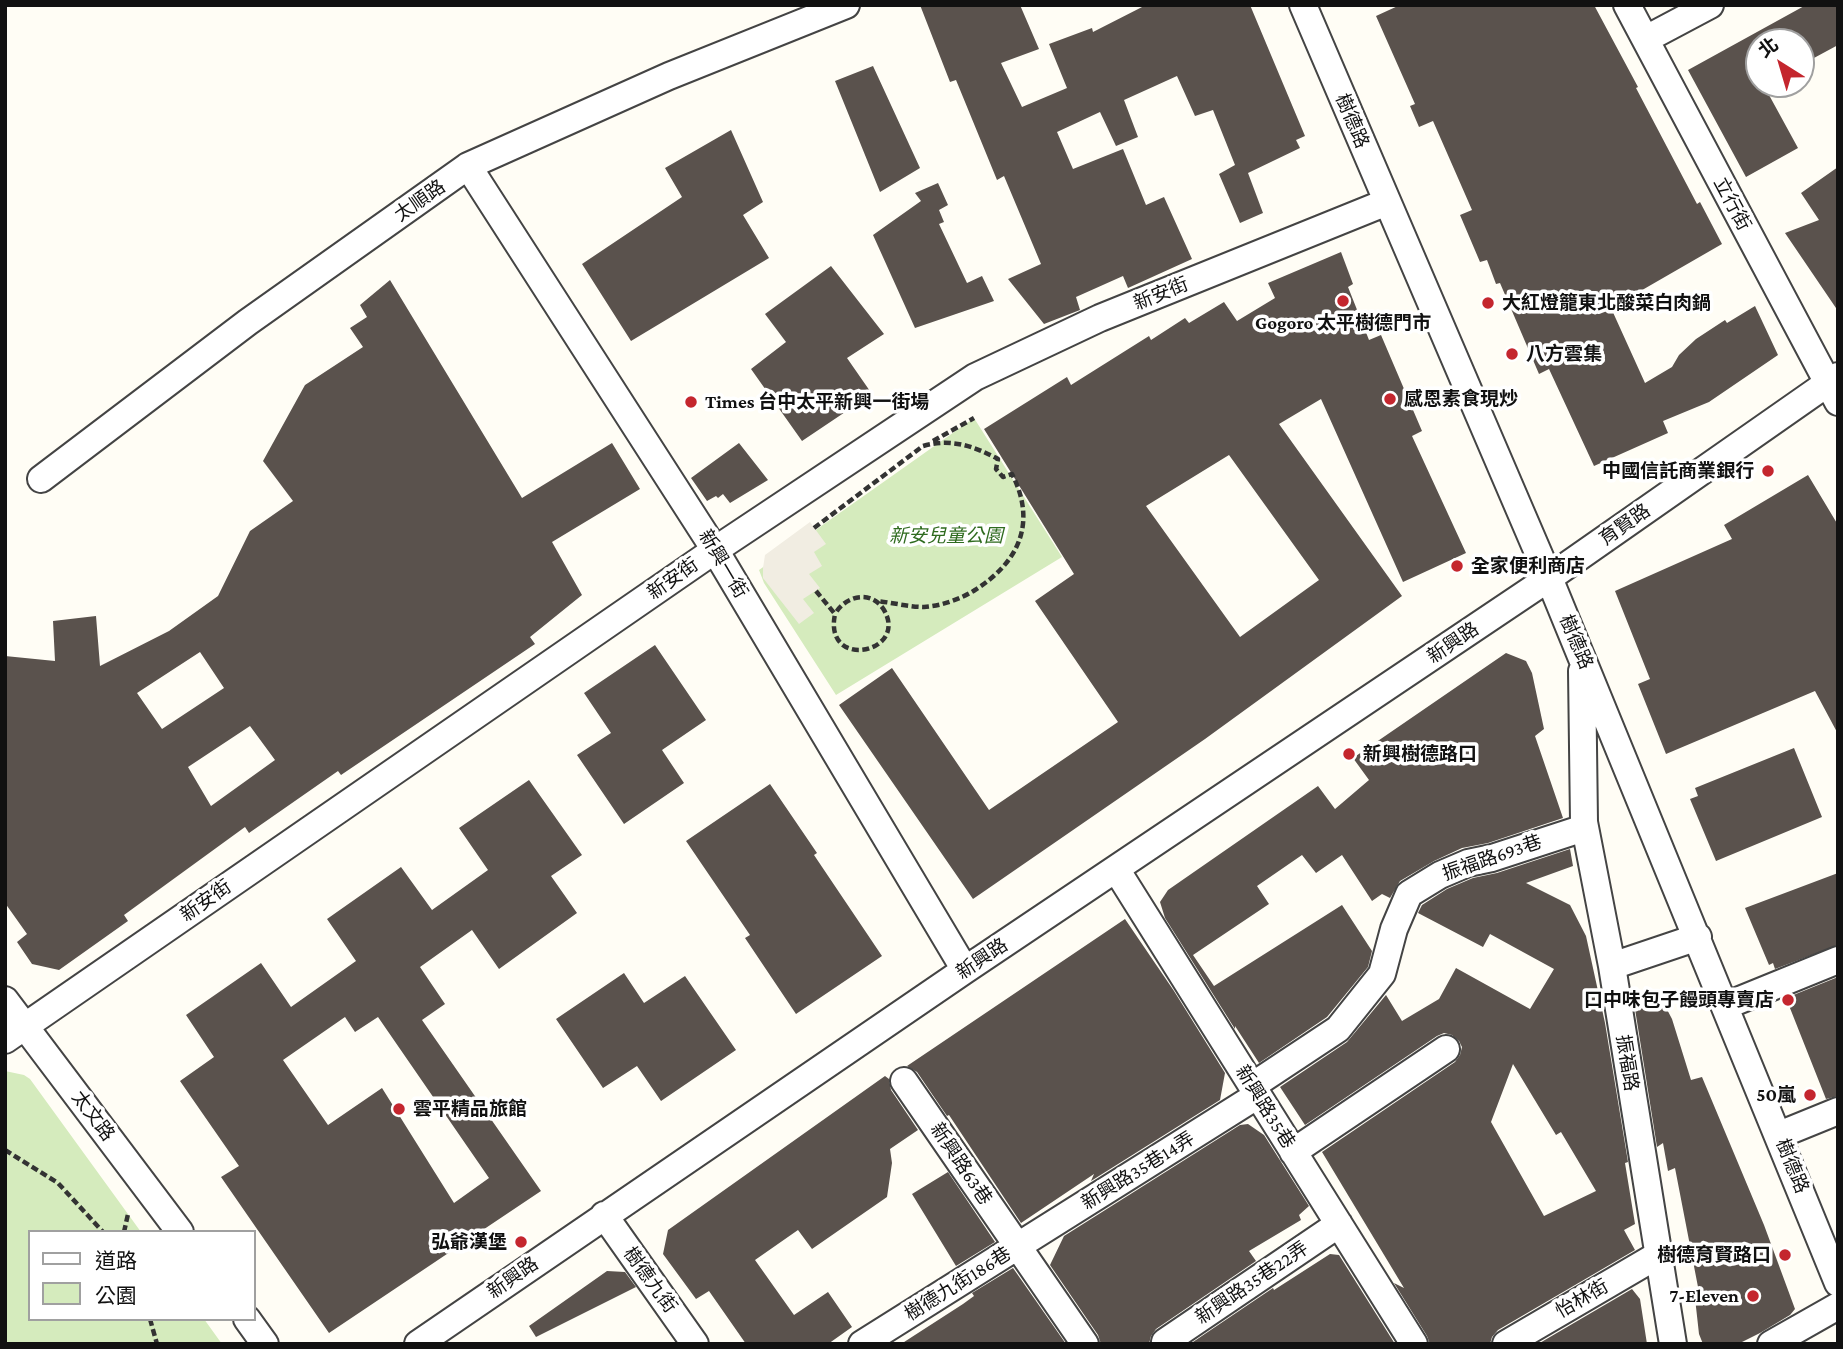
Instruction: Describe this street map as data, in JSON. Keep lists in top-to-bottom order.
{
  "streets": {
    "street": [
      "樹德路",
      "太順路",
      "立行街",
      "新安街",
      "育賢路",
      "新興一街",
      "新興路",
      "振福路693巷",
      "振福路",
      "新興路35巷",
      "太文路",
      "新興路63巷",
      "新興路35巷14弄",
      "樹德九街",
      "新興路35巷22弄",
      "樹德九街186巷",
      "怡林街"
    ]
  },
  "crossings": [
    ["樹德路", "新安街"],
    ["樹德路", "育賢路"],
    ["樹德路", "新興路"],
    ["樹德路", "振福路"],
    ["太順路", "新興一街"],
    ["立行街", "育賢路"],
    ["新安街", "新興一街"],
    ["新安街", "太文路"],
    ["育賢路", "新興路"],
    ["新興一街", "新興路"],
    ["新興路", "新興路35巷"],
    ["新興路", "樹德九街"],
    ["振福路693巷", "振福路"],
    ["振福路693巷", "新興路35巷"],
    ["振福路693巷", "新興路35巷14弄"],
    ["振福路", "怡林街"],
    ["新興路35巷", "新興路35巷14弄"],
    ["新興路35巷", "新興路35巷22弄"],
    ["新興路63巷", "新興路35巷14弄"],
    ["新興路63巷", "樹德九街186巷"],
    ["新興路35巷14弄", "樹德九街186巷"]
  ],
  "parks": ["新安兒童公園"],
  "places": [
    "Gogoro 太平樹德門市",
    "大紅燈籠東北酸菜白肉鍋",
    "八方雲集",
    "感恩素食現炒",
    "Times 台中太平新興一街場",
    "中國信託商業銀行",
    "全家便利商店",
    "新興樹德路口",
    "口中味包子饅頭專賣店",
    "50嵐",
    "雲平精品旅館",
    "弘爺漢堡",
    "樹德育賢路口",
    "7-Eleven"
  ],
  "legend": ["道路", "公園"],
  "north": "top left"
}
